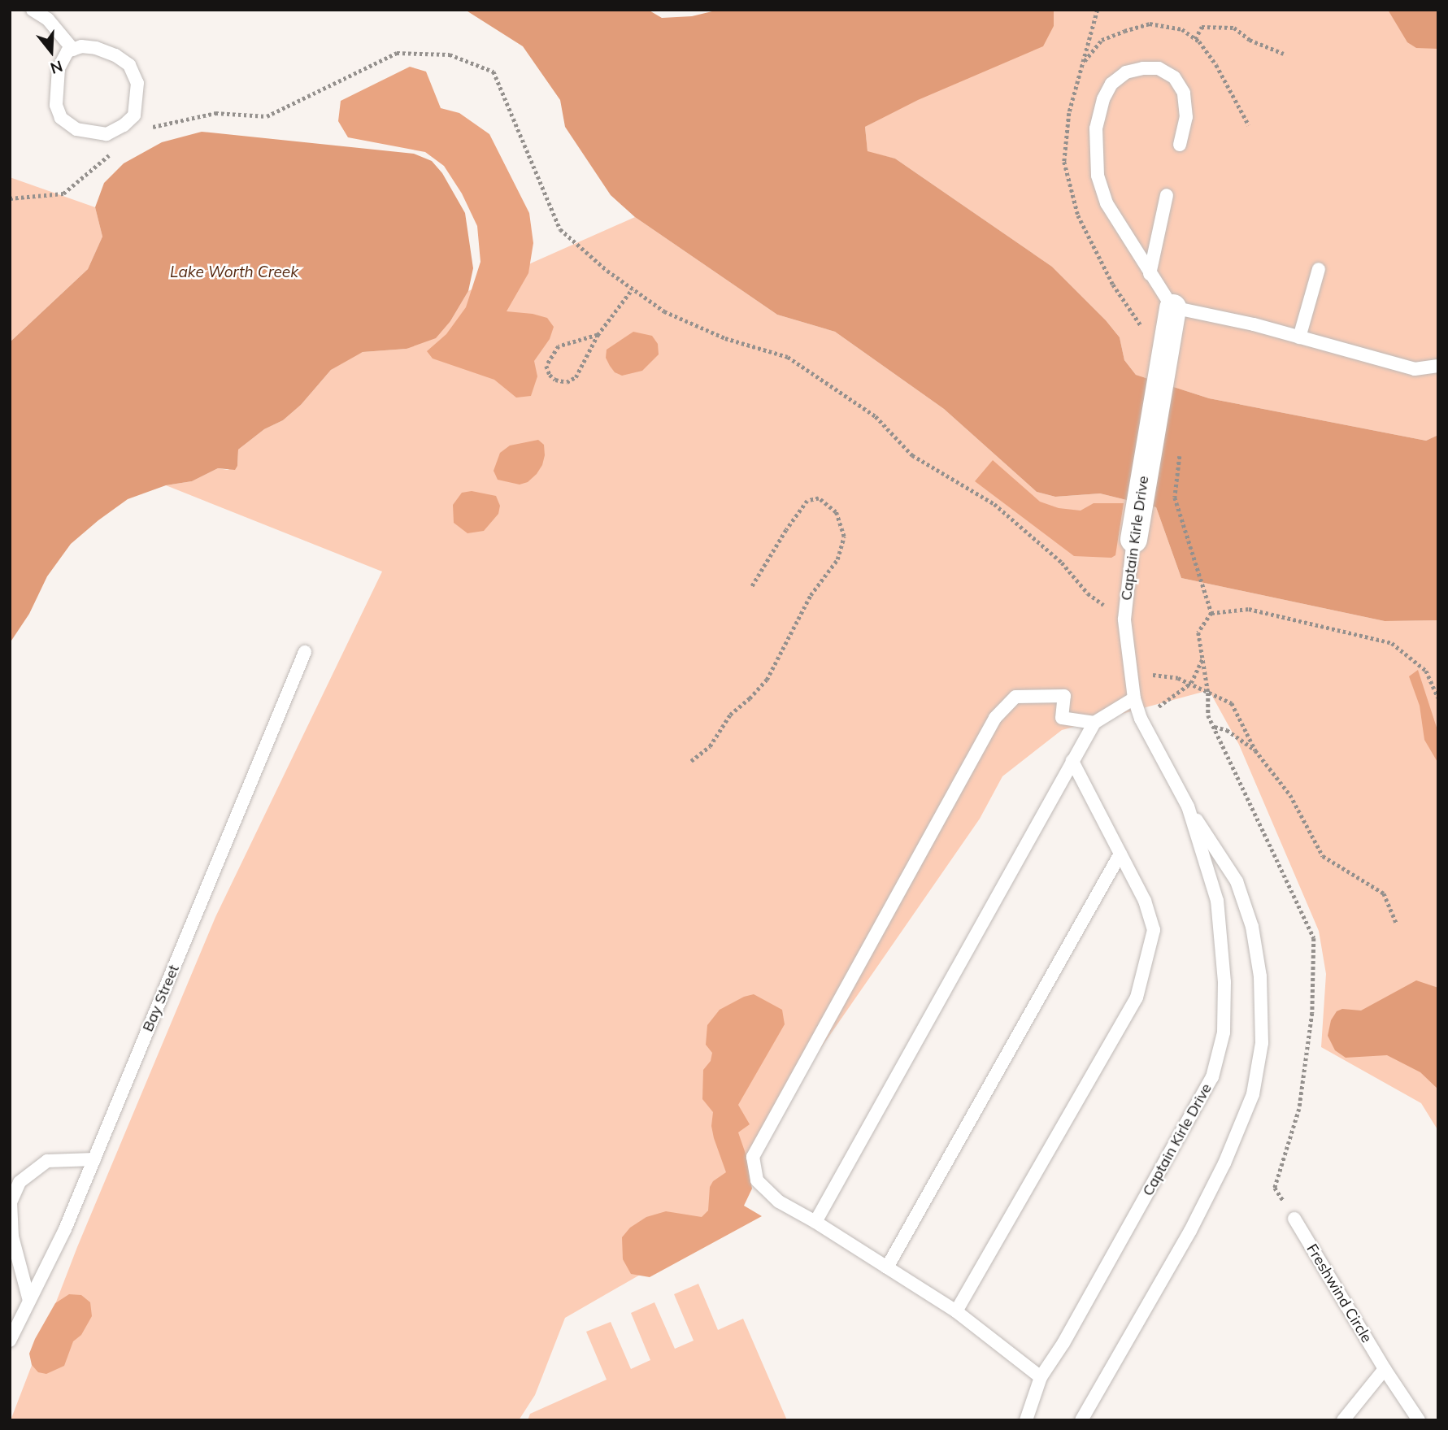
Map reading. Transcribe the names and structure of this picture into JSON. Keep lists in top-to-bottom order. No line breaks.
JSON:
{"streets":{"street":["Captain Kirle Drive"],"lane":["Bay Street","Freshwind Circle"]},"water":["Lake Worth Creek"],"north":"bottom"}
